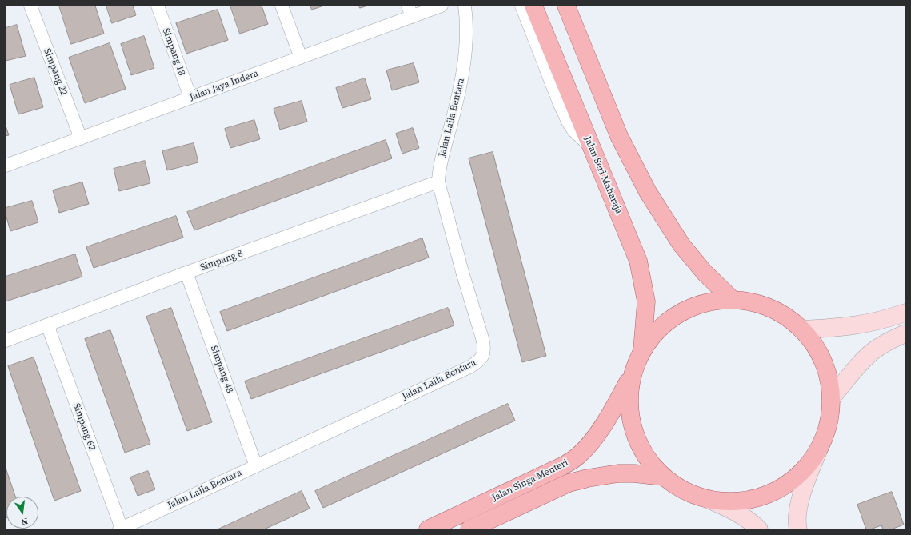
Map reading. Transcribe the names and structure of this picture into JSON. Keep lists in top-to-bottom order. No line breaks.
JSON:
{"streets":{"main road":["Jalan Seri Maharaja","Jalan Singa Menteri"],"street":["Simpang 18","Simpang 22","Jalan Jaya Indera","Jalan Laila Bentara","Simpang 8","Simpang 48","Simpang 62"]},"crossings":[["Simpang 18","Jalan Jaya Indera"],["Simpang 22","Jalan Jaya Indera"],["Jalan Laila Bentara","Simpang 8"],["Jalan Laila Bentara","Simpang 48"],["Jalan Laila Bentara","Simpang 62"],["Simpang 8","Simpang 48"],["Simpang 8","Simpang 62"]],"north":"bottom"}
